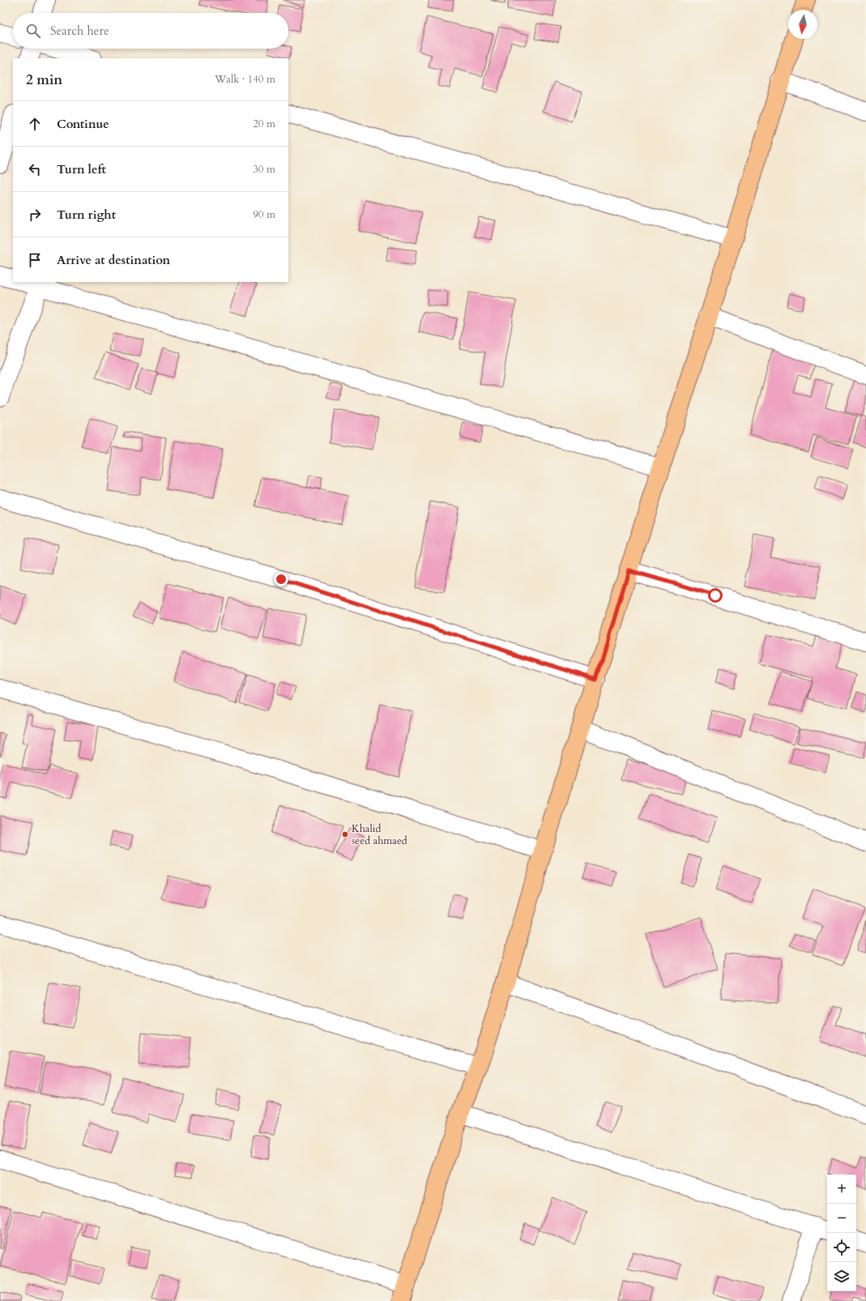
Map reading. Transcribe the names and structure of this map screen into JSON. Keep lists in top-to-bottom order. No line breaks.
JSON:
{"places":["Khalid seed ahmaed"],"north":"bottom","page":{"search":"Search here","heading":["2 min","Walk · 140 m"],"list":[["Continue","20 m"],["Turn left","30 m"],["Turn right","90 m"],"Arrive at destination"],"map_buttons":["+","−"]}}
